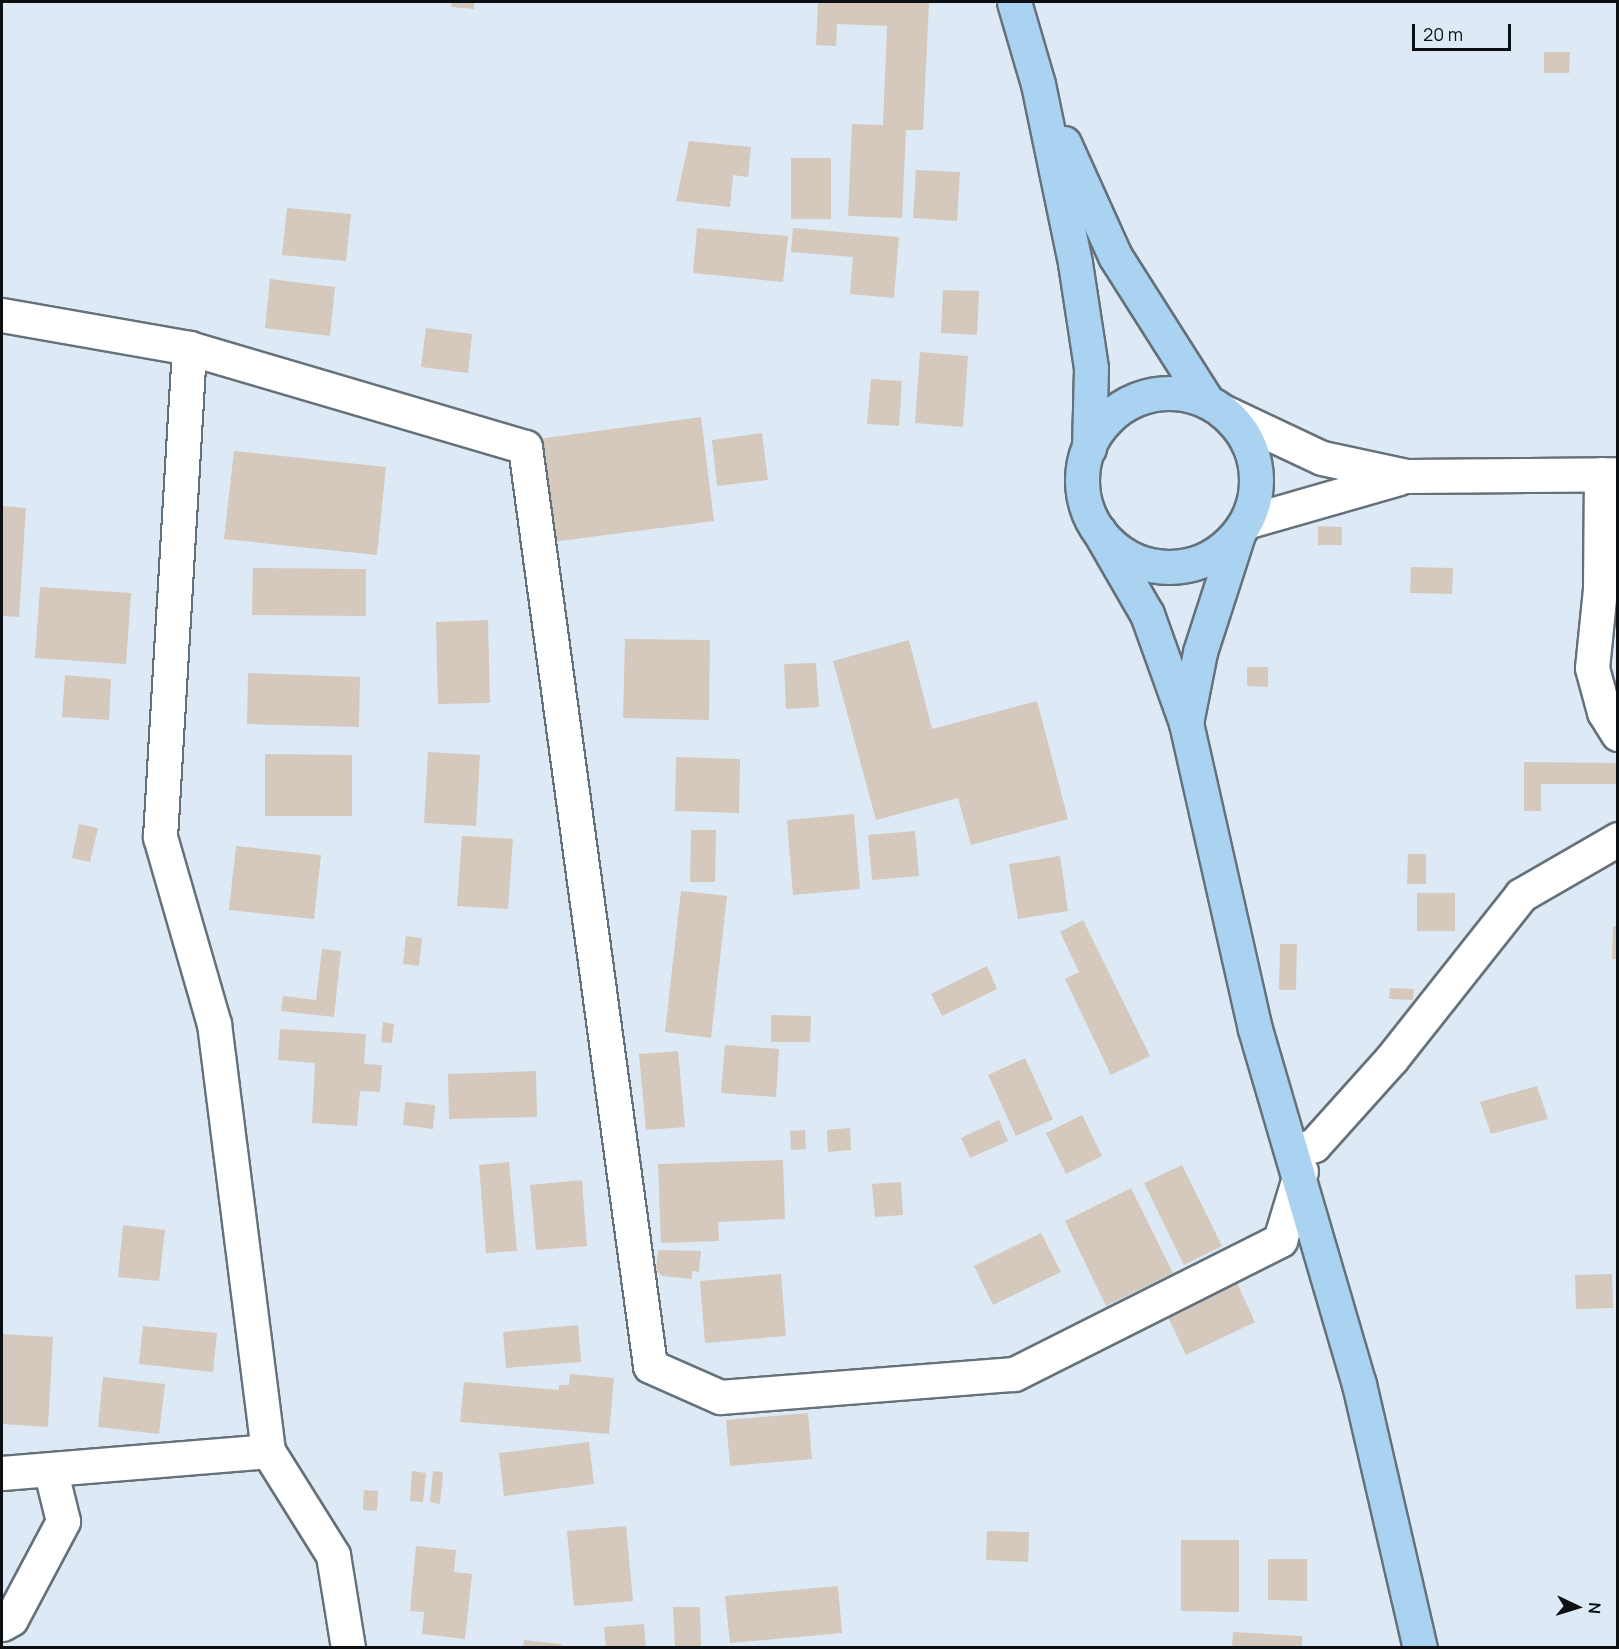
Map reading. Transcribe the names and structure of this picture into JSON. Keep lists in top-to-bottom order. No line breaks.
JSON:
{"scale_bar":"20 m","north":"right"}
